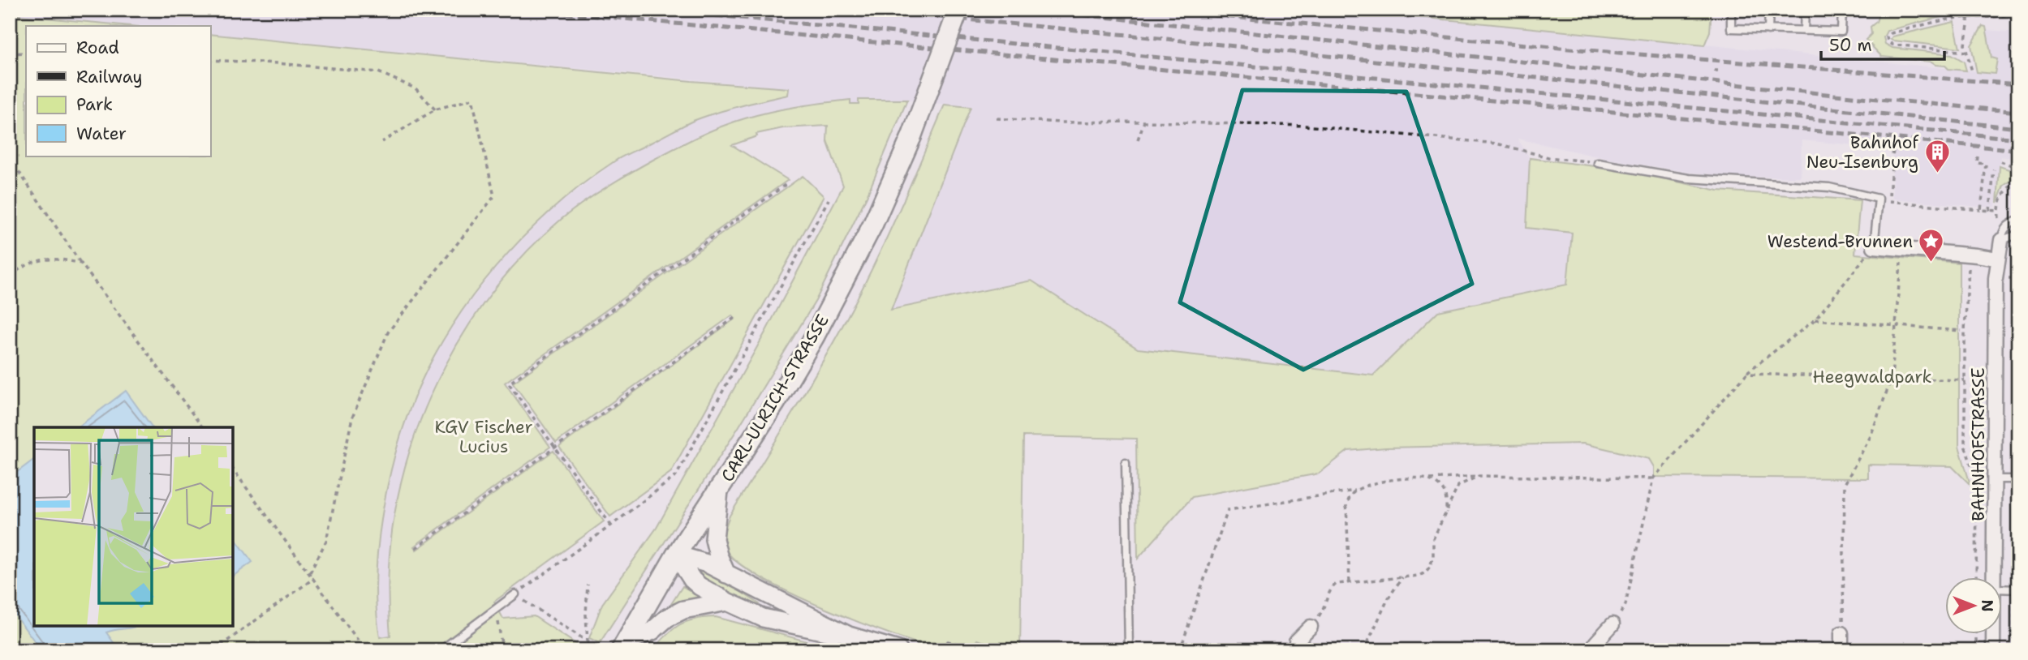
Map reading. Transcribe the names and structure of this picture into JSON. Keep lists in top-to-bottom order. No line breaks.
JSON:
{"streets":{"main road":["CARL-ULRICH-STRASSE"],"street":["BAHNHOFSTRASSE"]},"parks":["Heegwaldpark","KGV Fischer Lucius"],"places":{"building":["Bahnhof Neu-Isenburg"],"place":["Westend-Brunnen"]},"legend":["Road","Railway","Park","Water"],"scale_bar":"50 m","north":"right"}
